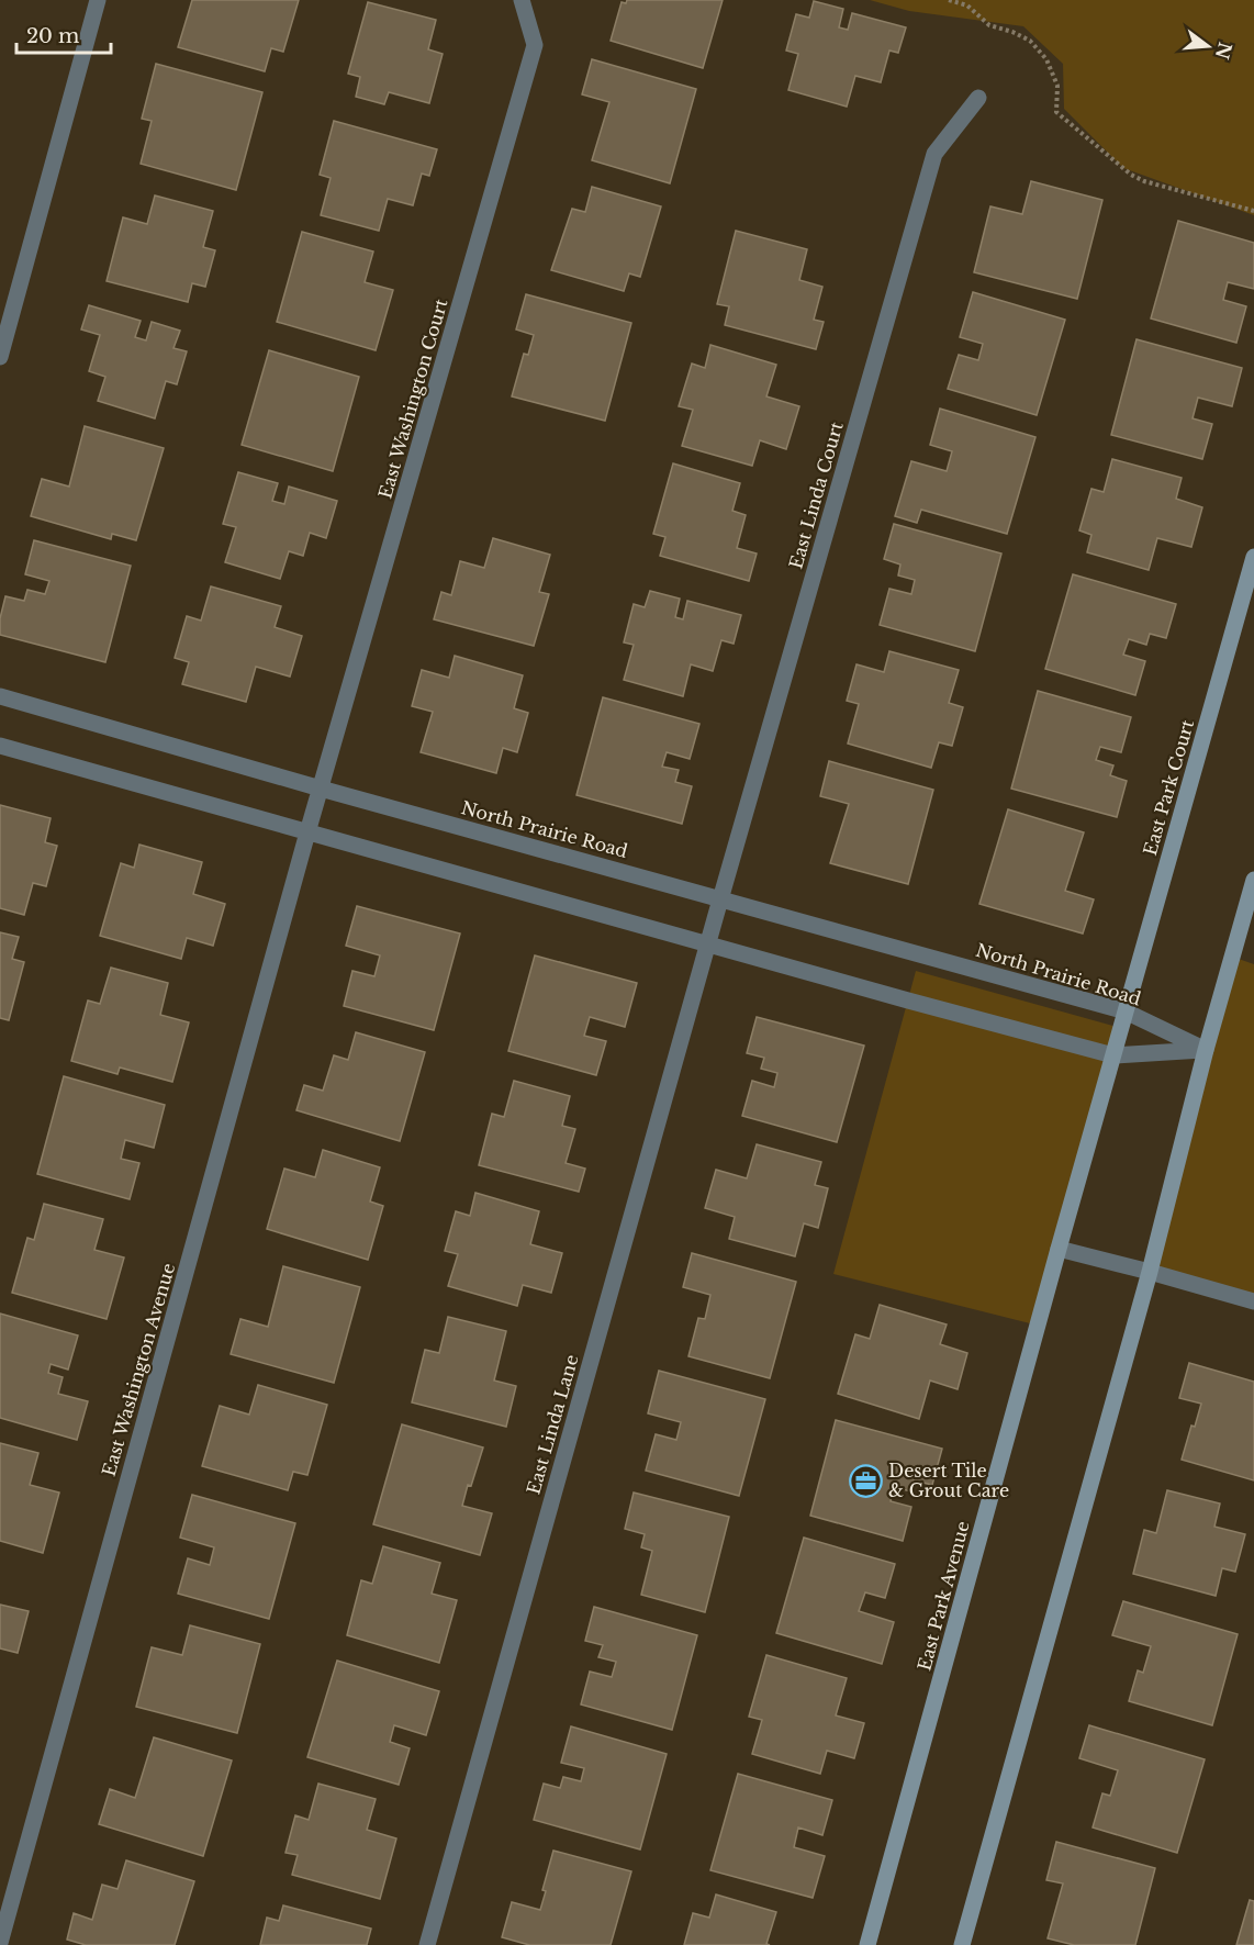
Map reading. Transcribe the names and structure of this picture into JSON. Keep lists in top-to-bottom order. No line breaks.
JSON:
{"streets":{"street":["East Washington Court","East Linda Court","East Park Court","North Prairie Road","East Washington Avenue","East Linda Lane","East Park Avenue"]},"crossings":[["East Washington Court","North Prairie Road"],["East Washington Court","East Washington Avenue"],["East Linda Court","North Prairie Road"],["East Linda Court","East Linda Lane"],["East Park Court","North Prairie Road"],["East Park Court","East Park Avenue"],["North Prairie Road","East Park Avenue"]],"places":{"office":["Desert Tile & Grout Care"]},"scale_bar":"20 m","north":"right"}
